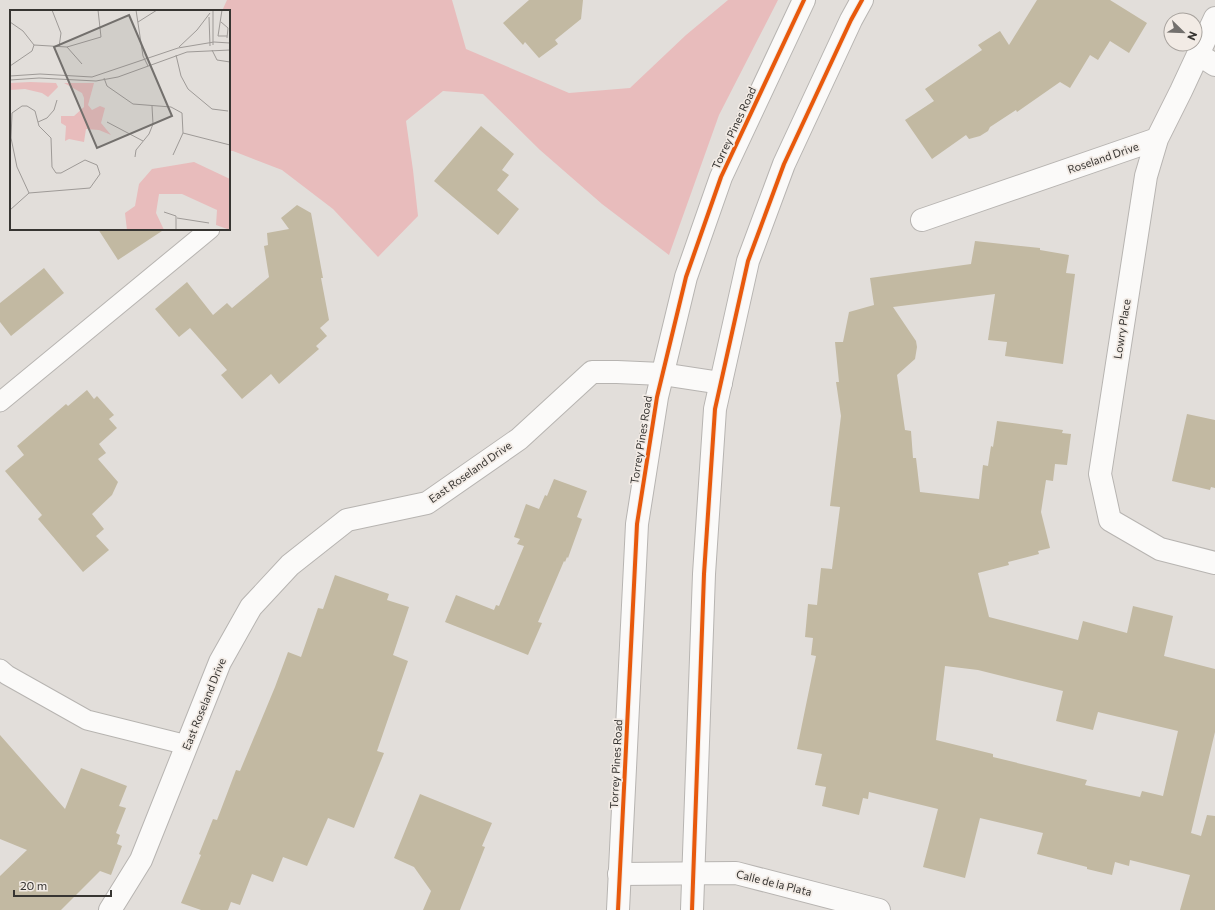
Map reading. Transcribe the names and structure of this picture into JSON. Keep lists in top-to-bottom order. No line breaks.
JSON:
{"streets":{"street":["Torrey Pines Road","Roseland Drive","Lowry Place","East Roseland Drive","Calle de la Plata"]},"crossings":[["Torrey Pines Road","East Roseland Drive"],["Torrey Pines Road","Calle de la Plata"],["Roseland Drive","Lowry Place"]],"scale_bar":"20 m","north":"bottom right"}
